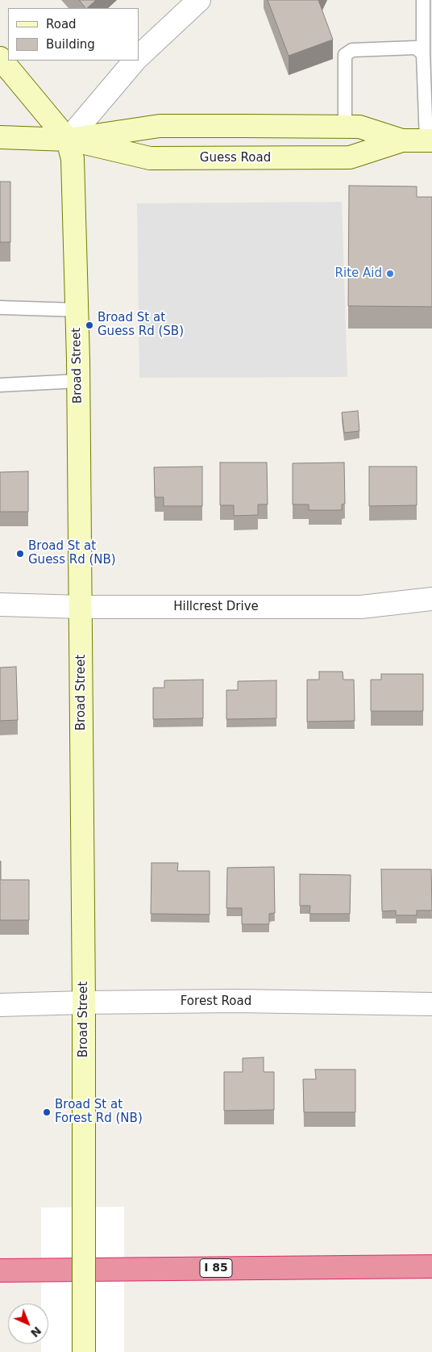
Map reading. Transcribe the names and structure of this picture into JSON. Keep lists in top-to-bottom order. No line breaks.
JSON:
{"streets":{"highway":["I 85"],"main road":["Guess Road","Broad Street"],"street":["Hillcrest Drive","Forest Road"]},"crossings":[["Guess Road","Broad Street"],["Broad Street","Hillcrest Drive"],["Broad Street","Forest Road"]],"places":["Rite Aid","Broad St at Guess Rd (SB)","Broad St at Guess Rd (NB)","Broad St at Forest Rd (NB)"],"legend":["Road","Building"],"north":"bottom right"}
